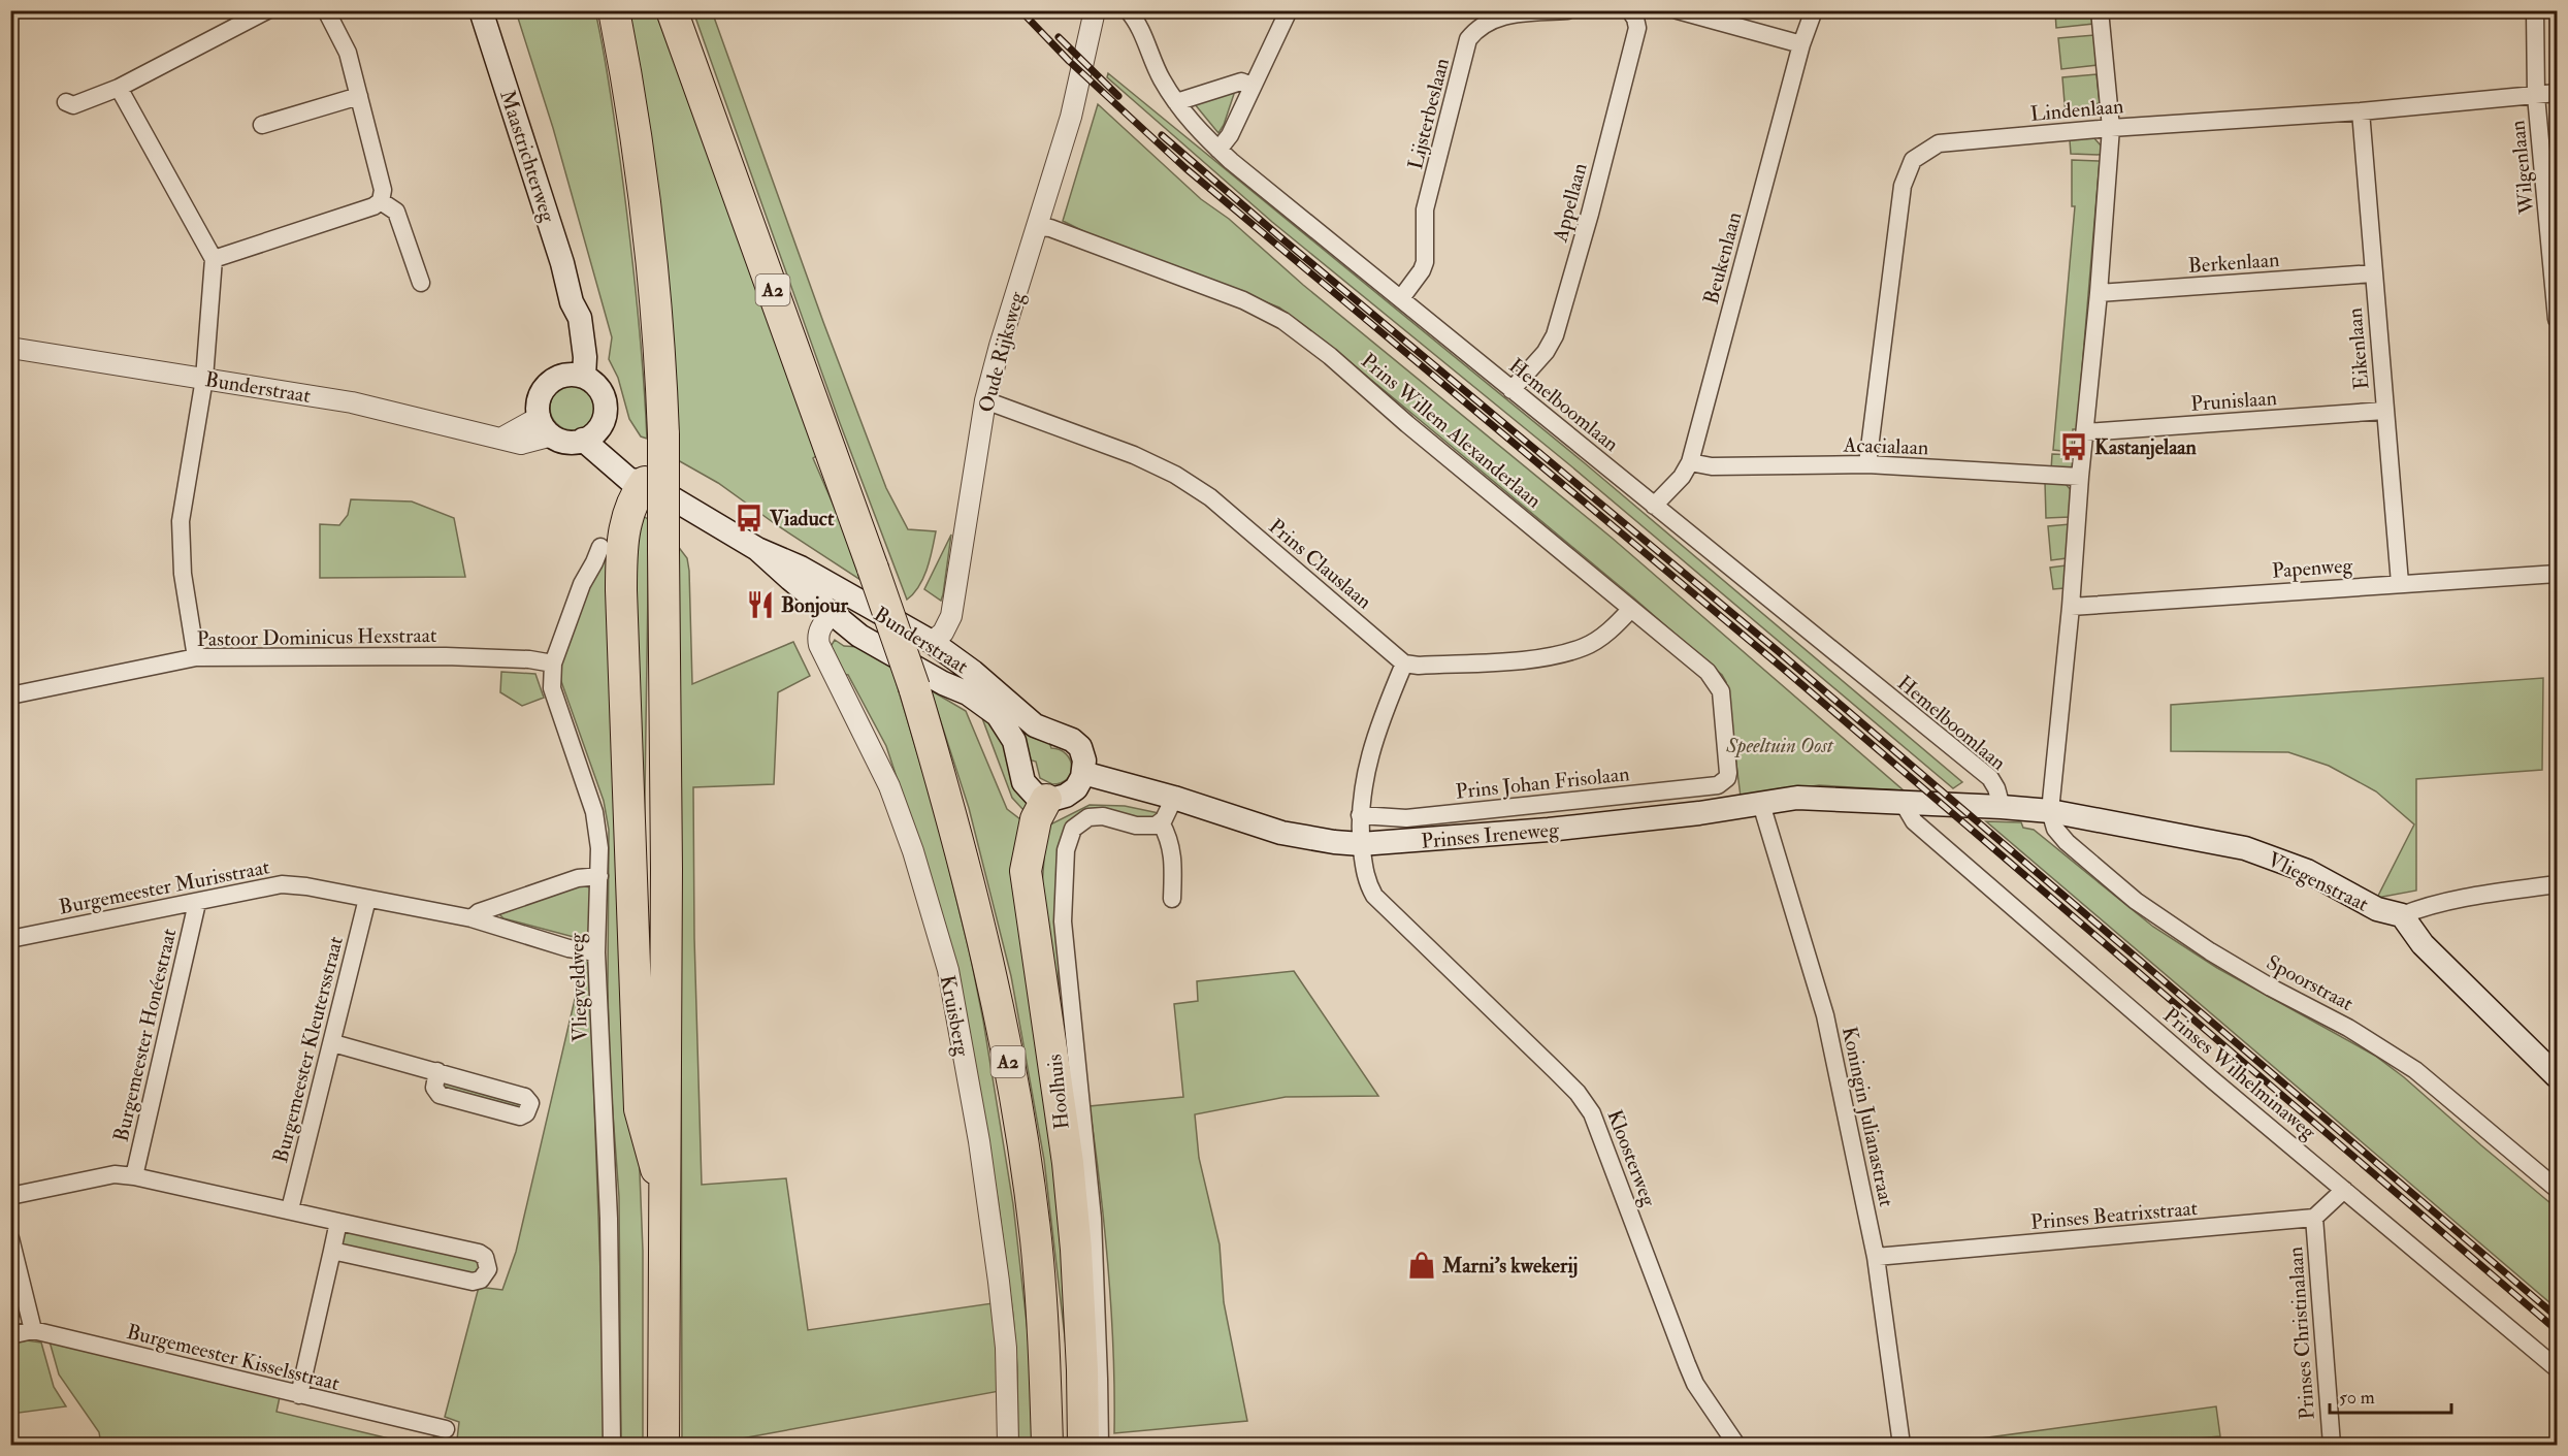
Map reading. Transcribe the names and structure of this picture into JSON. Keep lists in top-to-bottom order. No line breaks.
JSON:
{"streets":{"highway":["A2"],"main road":["Maastrichterweg","Bunderstraat","Prinses Ireneweg","Vliegenstraat"],"street":["Lindenlaan","Lijsterbeslaan","Wilgenlaan","Appellaan","Beukenlaan","Berkenlaan","Eikenlaan","Oude Rijksweg","Prunislaan","Hemelboomlaan","Prins Willem Alexanderlaan","Acacialaan","Prins Clauslaan","Papenweg","Pastoor Dominicus Hexstraat","Prins Johan Frisolaan","Burgemeester Murisstraat","Spoorstraat","Vliegveldweg","Kruisberg","Burgemeester Honéestraat","Burgemeester Kleutersstraat","Prinses Wilhelminaweg","Hoolhuis","Koningin Julianastraat","Kloosterweg","Prinses Beatrixstraat","Prinses Christinalaan","Burgemeester Kisselsstraat"]},"crossings":[["Lindenlaan","Wilgenlaan"],["Lindenlaan","Eikenlaan"],["Lindenlaan","Acacialaan"],["Lijsterbeslaan","Hemelboomlaan"],["Maastrichterweg","Bunderstraat"],["Appellaan","Hemelboomlaan"],["Beukenlaan","Hemelboomlaan"],["Beukenlaan","Acacialaan"],["Berkenlaan","Eikenlaan"],["A2","Bunderstraat"],["Eikenlaan","Prunislaan"],["Eikenlaan","Papenweg"],["Oude Rijksweg","Bunderstraat"],["Oude Rijksweg","Prins Willem Alexanderlaan"],["Oude Rijksweg","Prins Clauslaan"],["Bunderstraat","Prinses Ireneweg"],["Bunderstraat","Kruisberg"],["Hemelboomlaan","Vliegenstraat"],["Prins Willem Alexanderlaan","Prins Johan Frisolaan"],["Prins Clauslaan","Kloosterweg"],["Pastoor Dominicus Hexstraat","Vliegveldweg"],["Prins Johan Frisolaan","Kloosterweg"],["Prinses Ireneweg","Vliegenstraat"],["Prinses Ireneweg","Prinses Wilhelminaweg"],["Prinses Ireneweg","Koningin Julianastraat"],["Prinses Ireneweg","Kloosterweg"],["Vliegenstraat","Spoorstraat"],["Vliegenstraat","Prinses Wilhelminaweg"],["Burgemeester Murisstraat","Vliegveldweg"],["Burgemeester Murisstraat","Burgemeester Honéestraat"],["Burgemeester Murisstraat","Burgemeester Kleutersstraat"],["Koningin Julianastraat","Prinses Beatrixstraat"],["Prinses Beatrixstraat","Prinses Christinalaan"]],"parks":["Speeltuin Oost"],"places":{"bus stop":["Kastanjelaan","Viaduct"],"restaurant":["Bonjour"],"shop":["Marni's kwekerij"]},"scale_bar":"50 m"}
